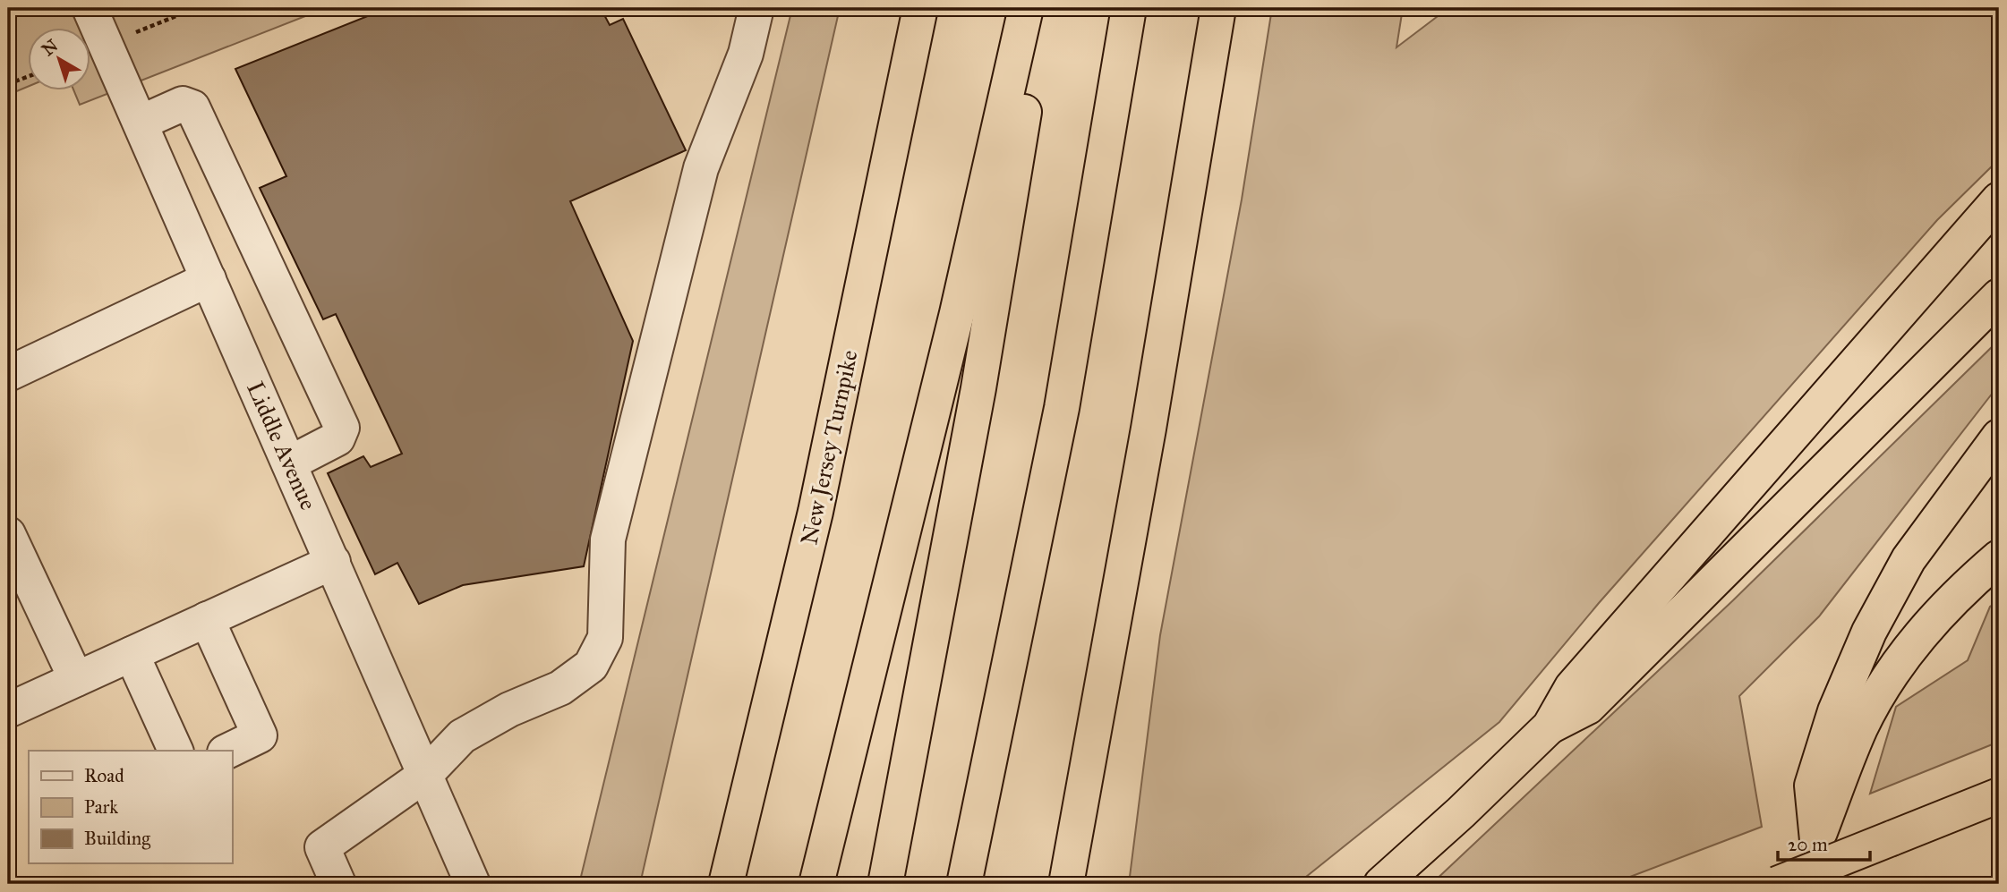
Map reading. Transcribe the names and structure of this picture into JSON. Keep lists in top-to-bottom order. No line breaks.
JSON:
{"streets":{"highway":["New Jersey Turnpike"],"street":["Liddle Avenue"]},"legend":["Road","Park","Building"],"scale_bar":"20 m","north":"top left"}
